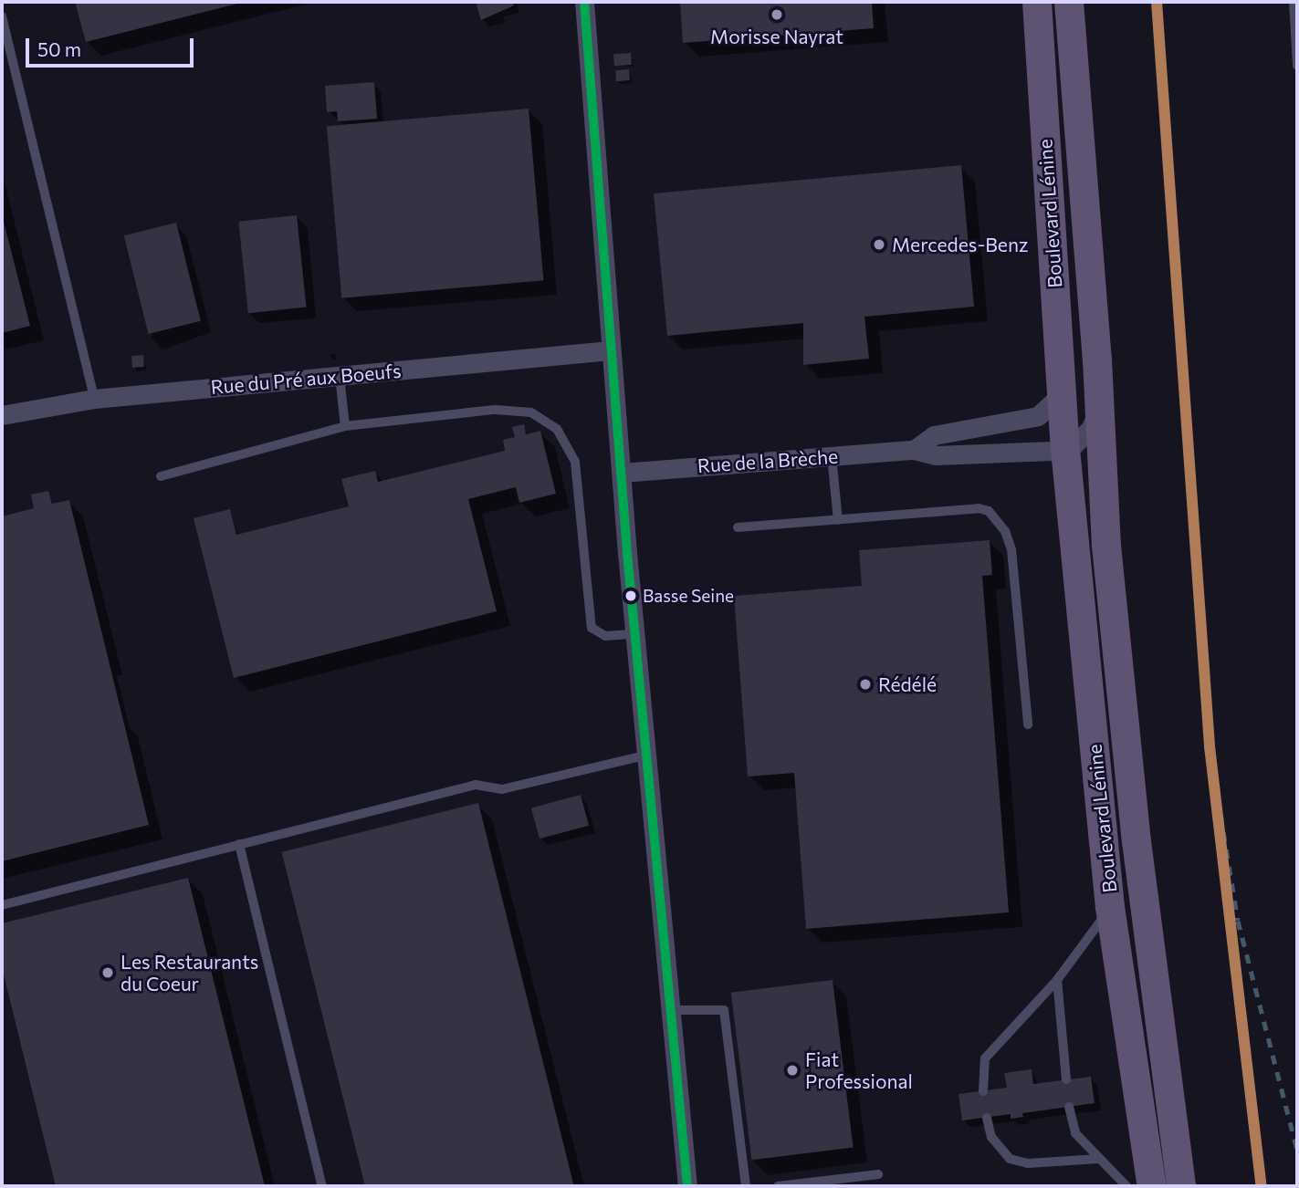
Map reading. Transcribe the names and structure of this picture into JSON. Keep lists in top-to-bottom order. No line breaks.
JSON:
{"streets":{"main road":["Boulevard Lénine"],"street":["Rue du Pré aux Boeufs","Rue de la Brèche"]},"crossings":[["Boulevard Lénine","Rue de la Brèche"]],"places":["Morisse Nayrat","Mercedes-Benz","Basse Seine","Rédélé","Les Restaurants du Coeur","Fiat Professional"],"scale_bar":"50 m"}
